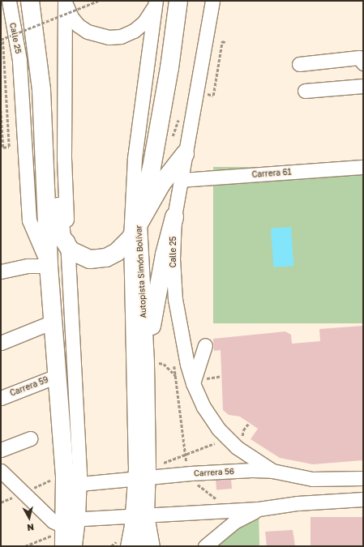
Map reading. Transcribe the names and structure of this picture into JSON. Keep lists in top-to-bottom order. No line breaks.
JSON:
{"streets":{"highway":["Autopista Simón Bolívar"],"street":["Calle 25","Carrera 61","Carrera 59","Carrera 56"]},"crossings":[["Calle 25","Carrera 61"],["Calle 25","Carrera 56"],["Autopista Simón Bolívar","Carrera 56"]],"north":"bottom"}
